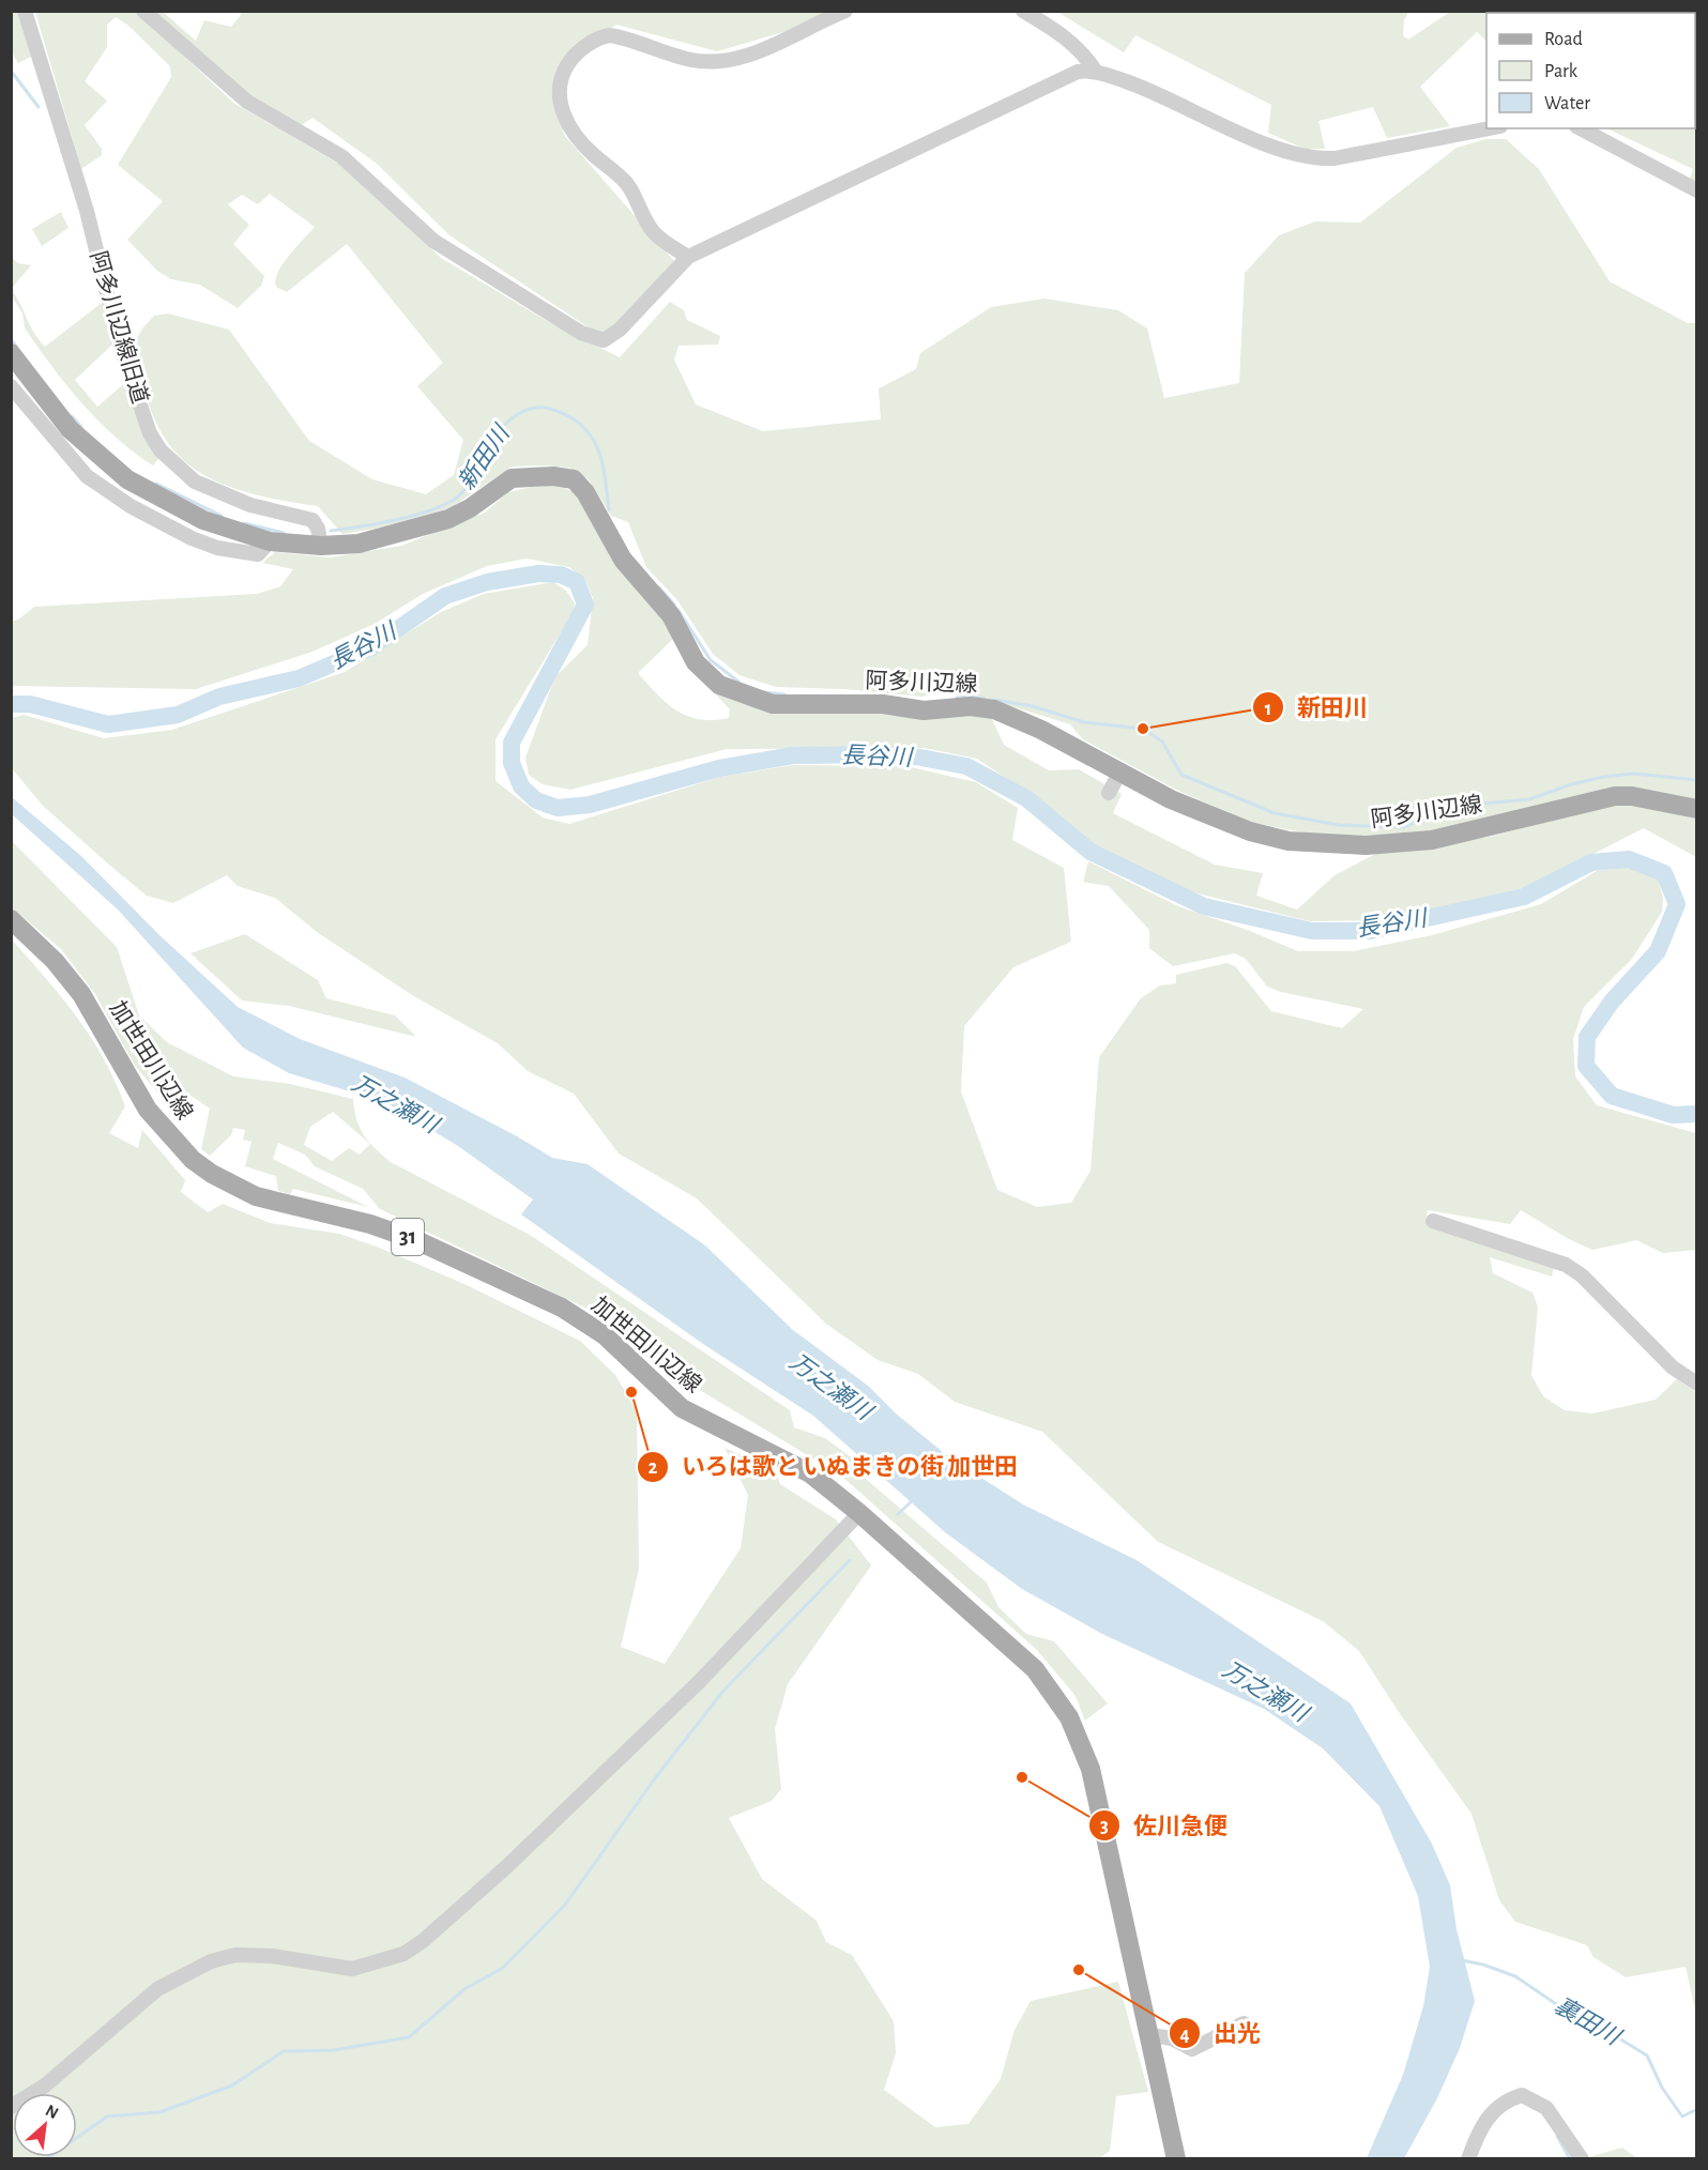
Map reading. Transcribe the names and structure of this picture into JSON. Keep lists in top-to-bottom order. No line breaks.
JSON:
{"streets":{"main road":["阿多川辺線","加世田川辺線","31"],"street":["阿多川辺線旧道"]},"crossings":[["阿多川辺線旧道","阿多川辺線"]],"water":["新田川","長谷川","万之瀬川","裏田川"],"places":["新田川","いろは歌と いぬまきの街 加世田","佐川急便","出光"],"legend":["Road","Park","Water"],"north":"top right"}
